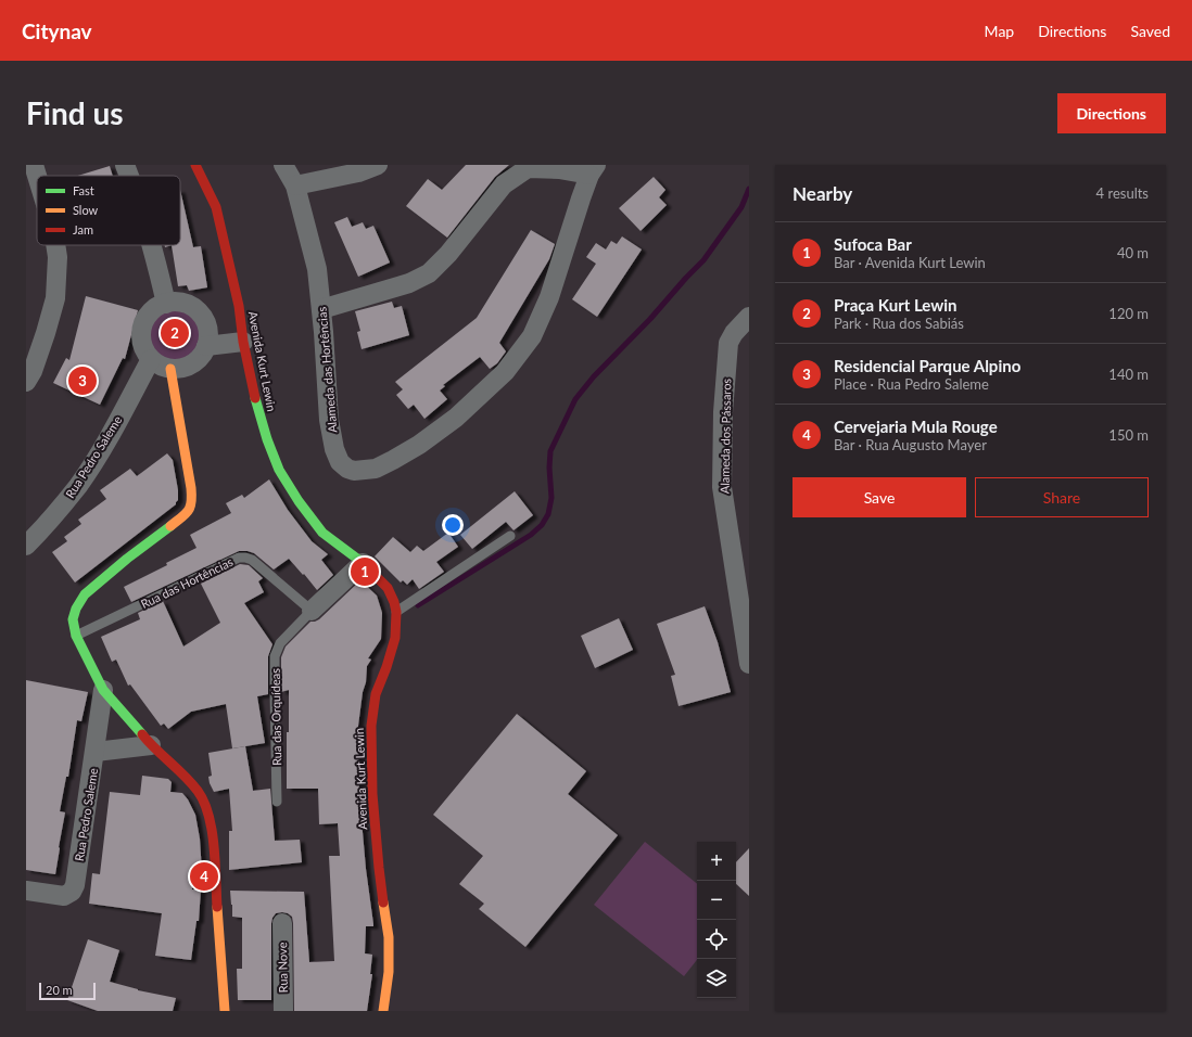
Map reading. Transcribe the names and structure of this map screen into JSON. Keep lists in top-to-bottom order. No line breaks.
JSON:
{"streets":{"main road":["Avenida Kurt Lewin"],"street":["Alameda das Hortências","Alameda dos Pássaros","Rua Pedro Saleme","Rua das Orquídeas","Rua Nove"],"lane":["Rua das Hortências"]},"crossings":[["Avenida Kurt Lewin","Rua das Orquídeas"],["Rua das Hortências","Rua das Orquídeas"]],"legend":["Fast","Slow","Jam"],"scale_bar":"20 m","page":{"header":"Citynav","nav":["Map","Directions","Saved"],"buttons":["Directions",["Save","Share"]],"title":"Find us","heading":["Nearby","4 results"],"list":[{"mark":"1","name":"Sufoca Bar","note":"Bar · Avenida Kurt Lewin","value":"40 m"},{"mark":"2","name":"Praça Kurt Lewin","note":"Park · Rua dos Sabiás","value":"120 m"},{"mark":"3","name":"Residencial Parque Alpino","note":"Place · Rua Pedro Saleme","value":"140 m"},{"mark":"4","name":"Cervejaria Mula Rouge","note":"Bar · Rua Augusto Mayer","value":"150 m"}],"pins":["2","3","1","4"],"map_buttons":["+","−"],"scale":"20 m"}}
